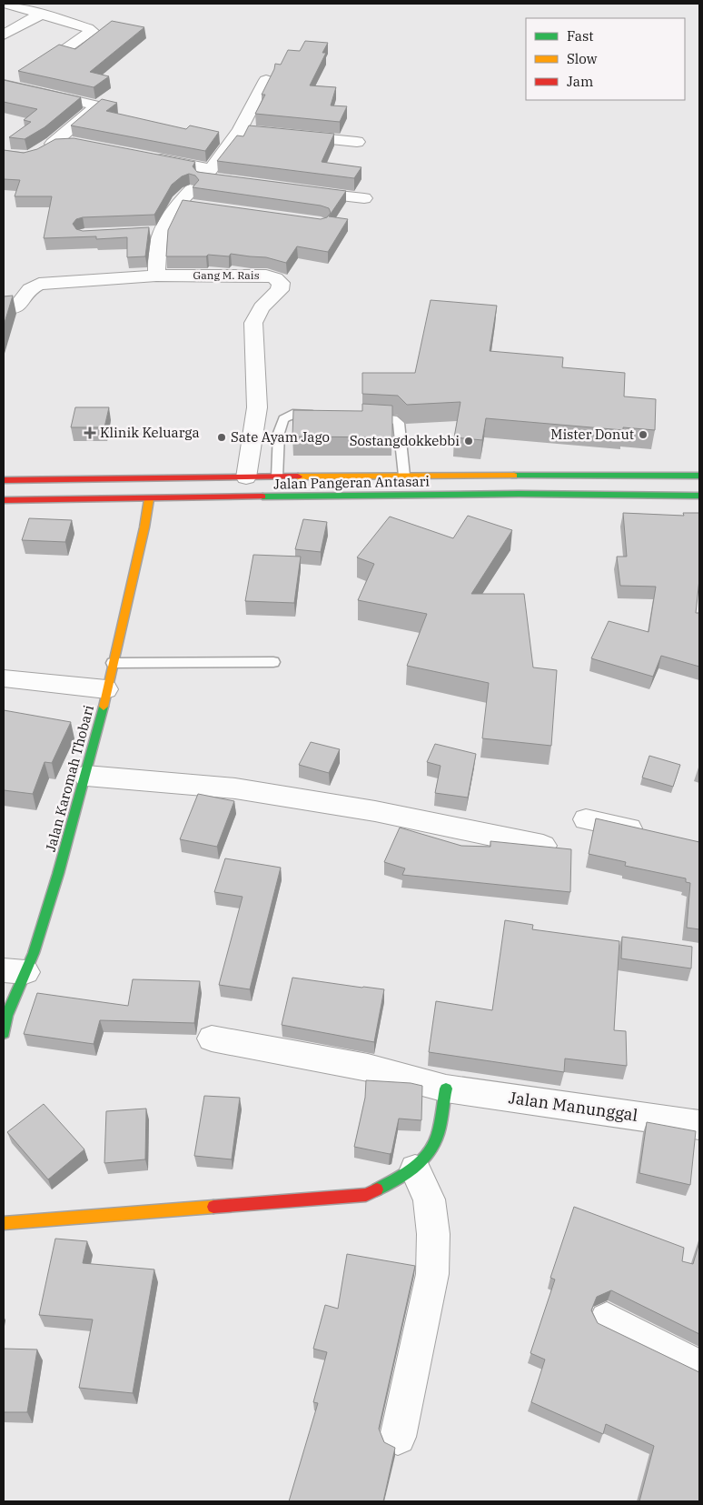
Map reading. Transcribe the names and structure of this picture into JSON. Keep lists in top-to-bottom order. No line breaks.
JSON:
{"streets":{"main road":["Jalan Pangeran Antasari","Jalan Karomah Thobari"],"street":["Gang M. Rais","Jalan Manunggal"]},"crossings":[["Gang M. Rais","Jalan Pangeran Antasari"],["Jalan Pangeran Antasari","Jalan Karomah Thobari"]],"places":{"health":["Klinik Keluarga"],"other":["Mister Donut","Sate Ayam Jago","Sostangdokkebbi"]},"legend":["Fast","Slow","Jam"]}
